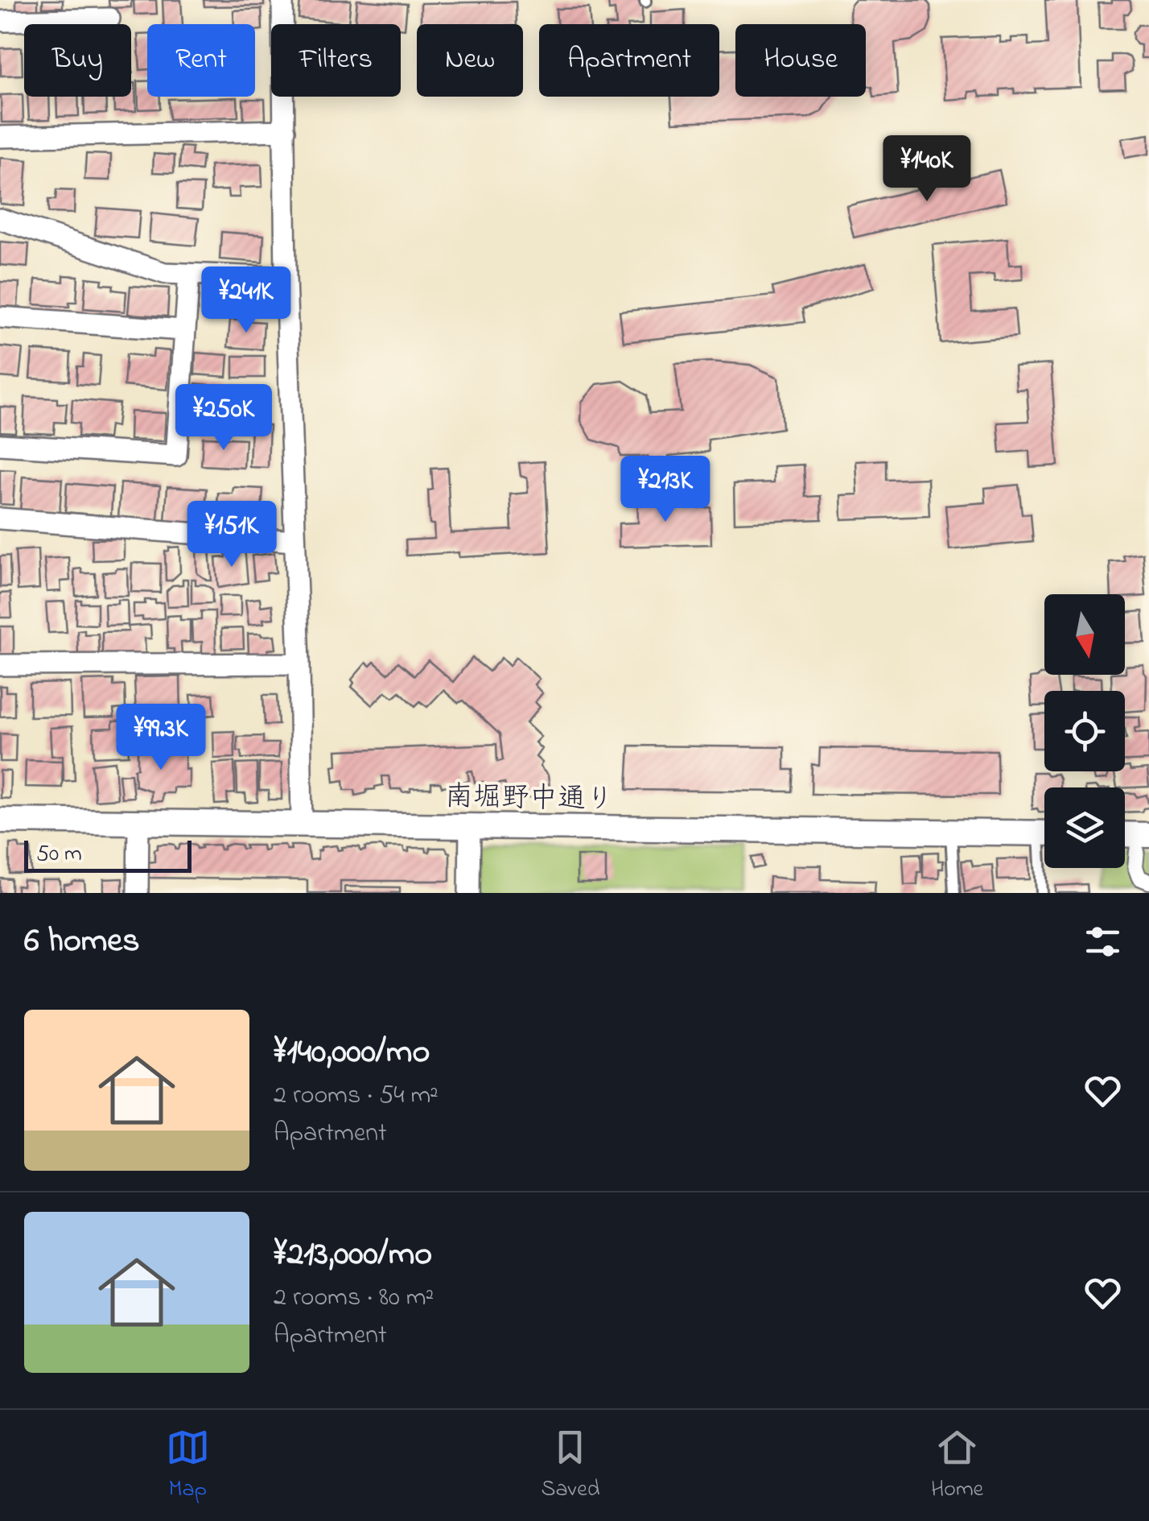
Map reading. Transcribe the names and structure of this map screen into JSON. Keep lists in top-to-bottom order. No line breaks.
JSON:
{"streets":{"street":["南堀野中通り"]},"scale_bar":"50 m","north":"bottom","page":{"chip":["Buy","Rent","Filters","New","Apartment","House"],"price":["¥140K","¥241K","¥250K","¥213K","¥151K","¥99.3K"],"scale":"50 m","heading":"6 homes","list":[{"name":"¥140,000/mo","note":"2 rooms · 54 m² · Apartment"},{"name":"¥213,000/mo","note":"2 rooms · 80 m² · Apartment"}],"tabs":["Map","Saved","Home"]}}
